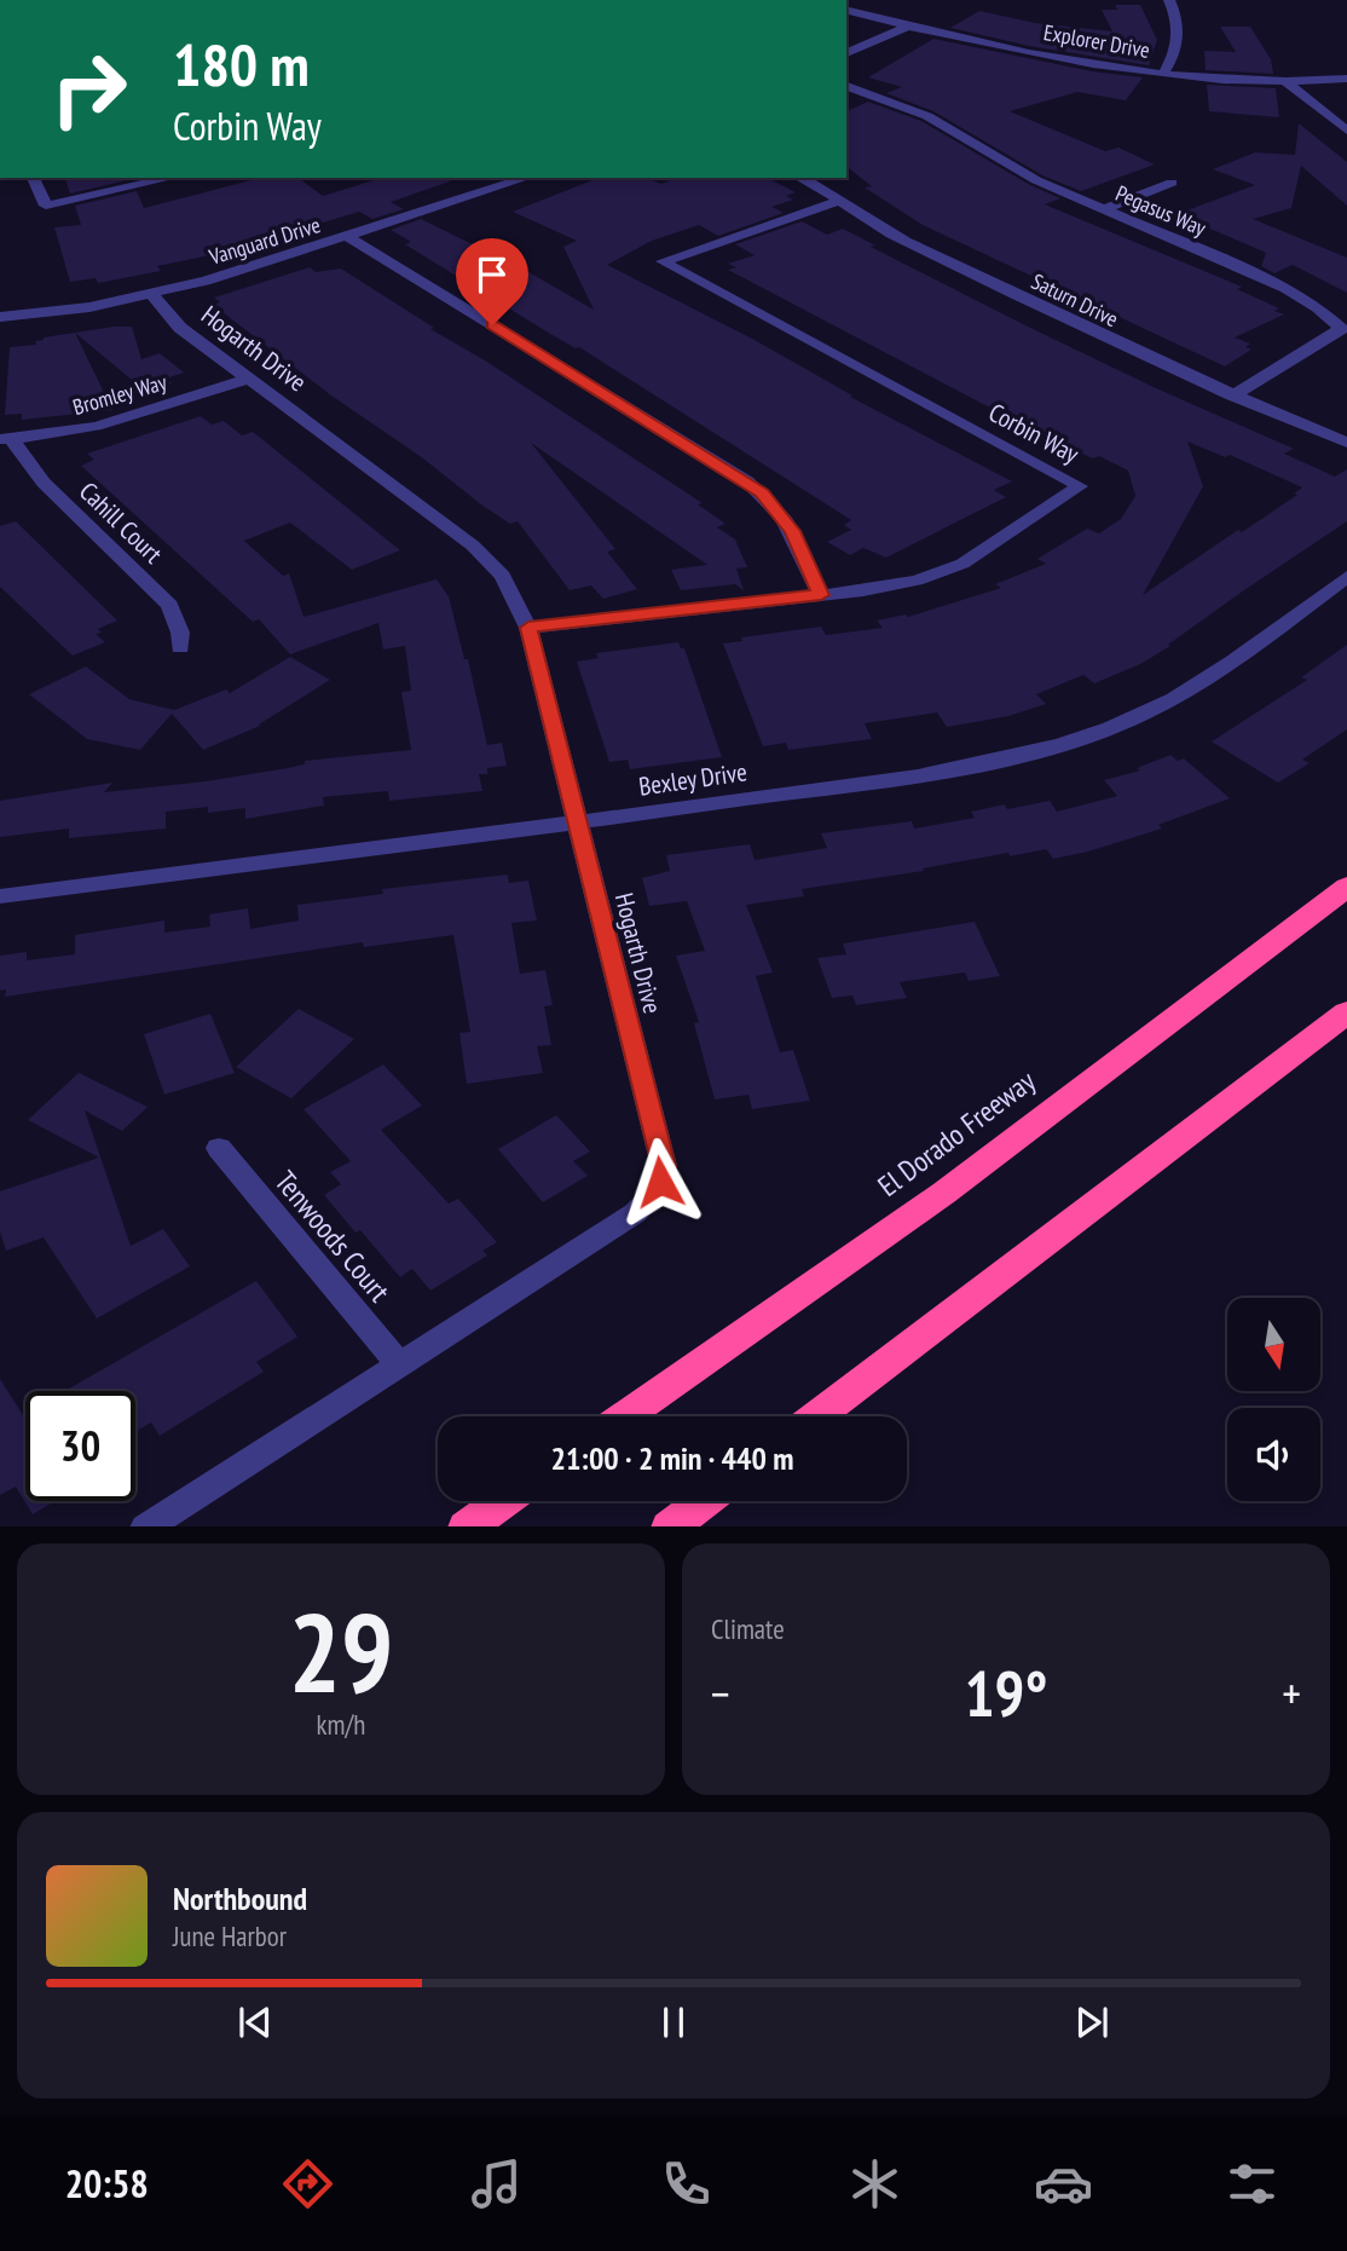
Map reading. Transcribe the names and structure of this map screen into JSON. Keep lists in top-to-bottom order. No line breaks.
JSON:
{"streets":{"highway":["El Dorado Freeway"],"street":["Explorer Drive","Pegasus Way","Vanguard Drive","Saturn Drive","Hogarth Drive","Bromley Way","Corbin Way","Cahill Court","Bexley Drive","Tenwoods Court"]},"crossings":[["Pegasus Way","Saturn Drive"],["Vanguard Drive","Hogarth Drive"],["Saturn Drive","Corbin Way"],["Hogarth Drive","Bromley Way"],["Hogarth Drive","Corbin Way"],["Hogarth Drive","Bexley Drive"],["Hogarth Drive","Tenwoods Court"],["Bromley Way","Cahill Court"]],"north":"bottom","page":{"turn":["180 m","Corbin Way"],"limit":"30","trip":"21:00 · 2 min · 440 m","tile":[["29","km/h"],"Climate"],"heat":["−","19°","+"],"song":["Northbound","June Harbor"],"tabs":"20:58"}}
